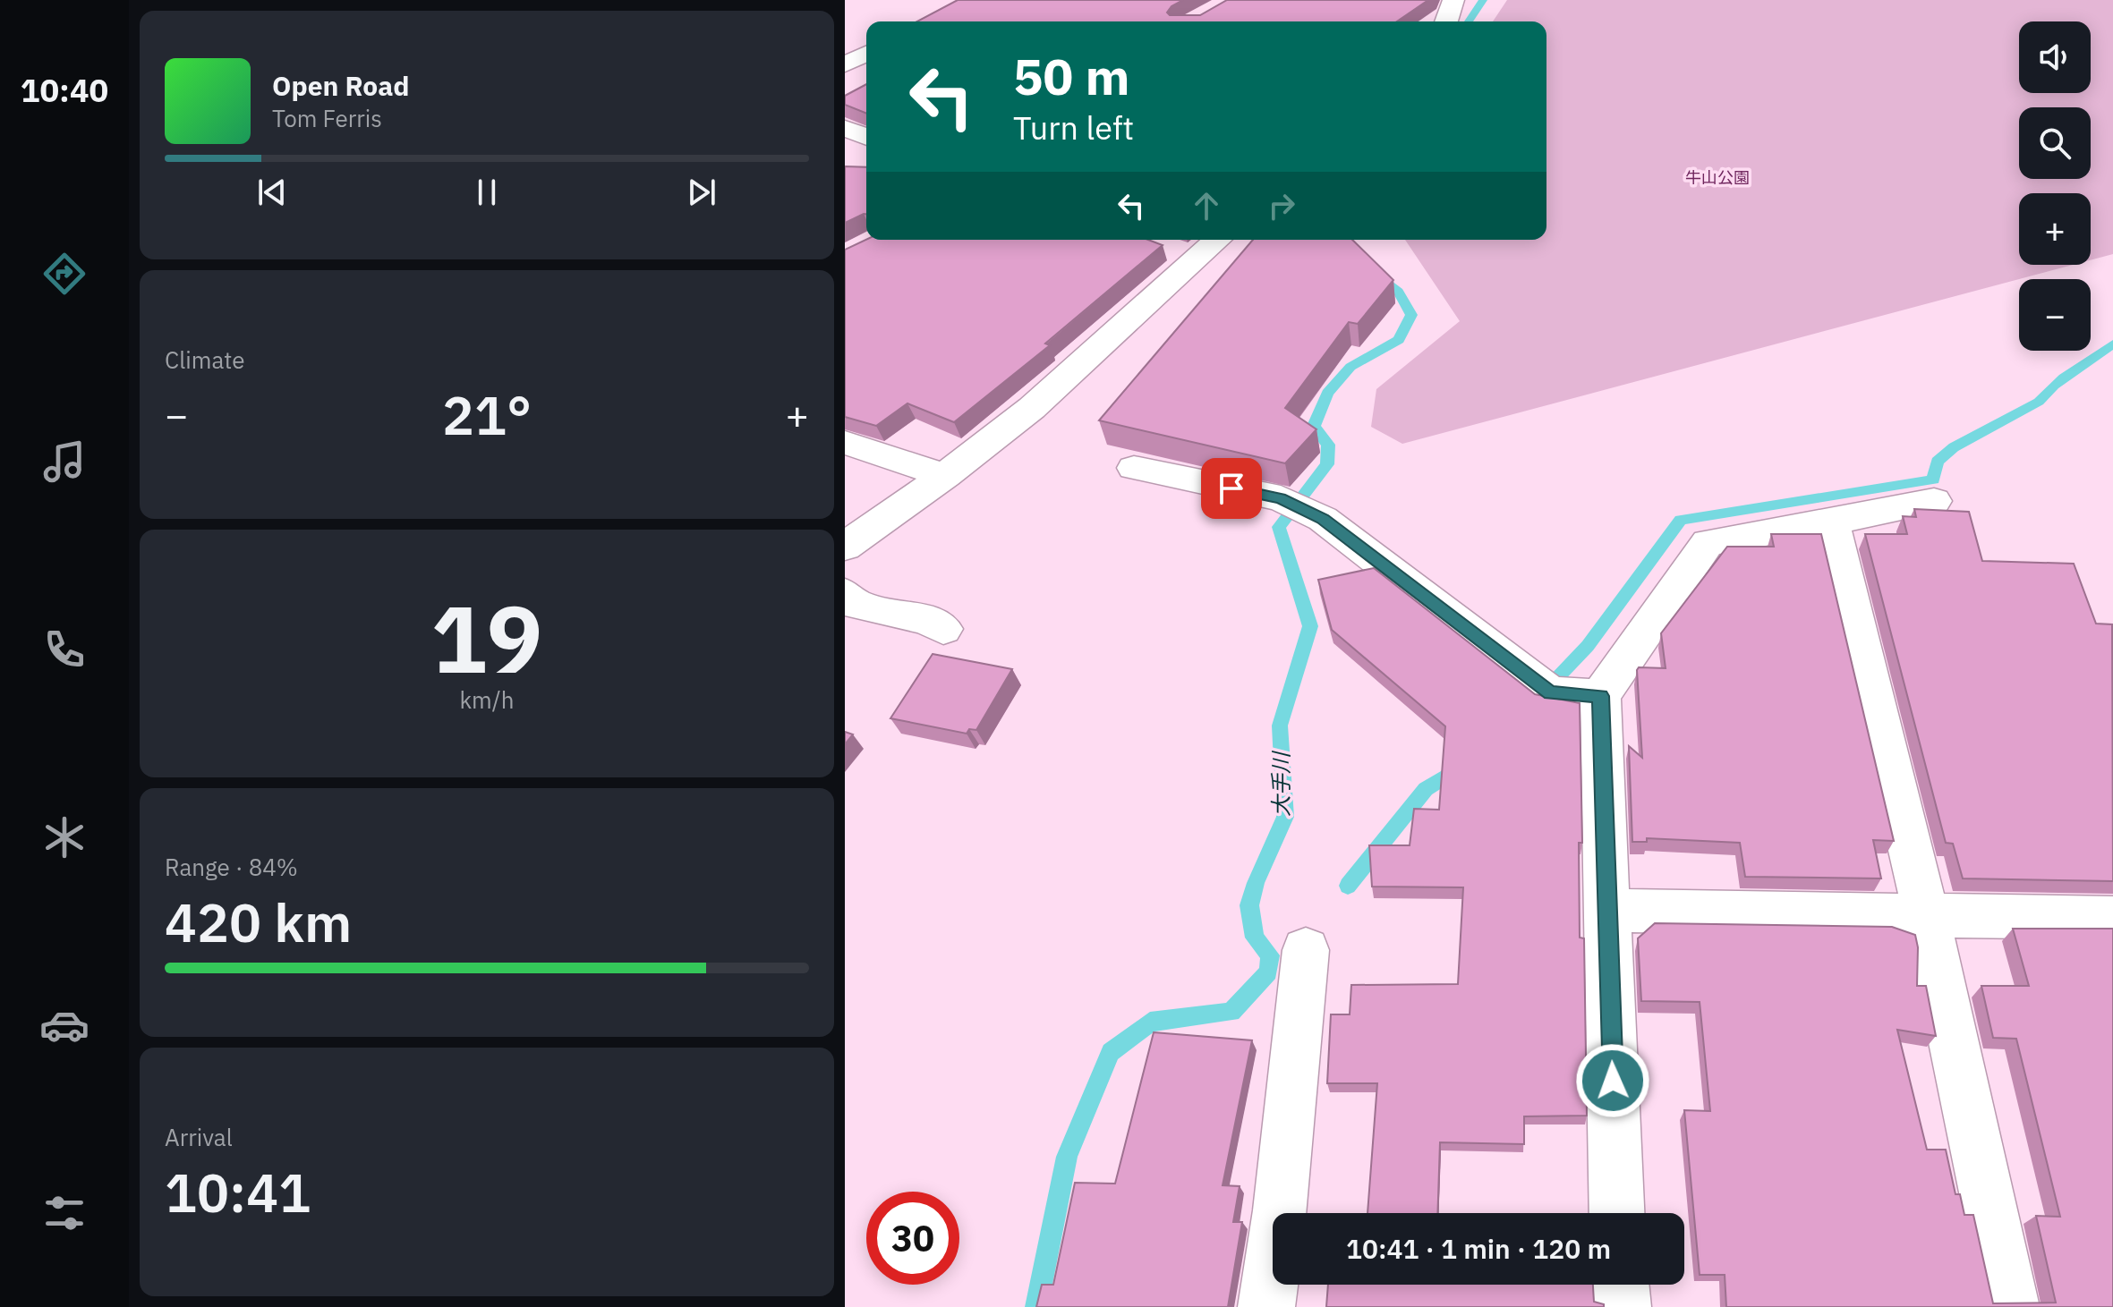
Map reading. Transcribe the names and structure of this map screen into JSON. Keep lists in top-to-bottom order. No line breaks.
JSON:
{"water":["大手川"],"parks":["牛山公園"],"page":{"tabs":"10:40","map_buttons":["+","−"],"turn":["50 m","Turn left"],"song":["Open Road","Tom Ferris"],"tile":["Climate",["19","km/h"],["Range · 84%","420 km"],["Arrival","10:41"]],"heat":["−","21°","+"],"limit":"30","trip":"10:41 · 1 min · 120 m"}}
